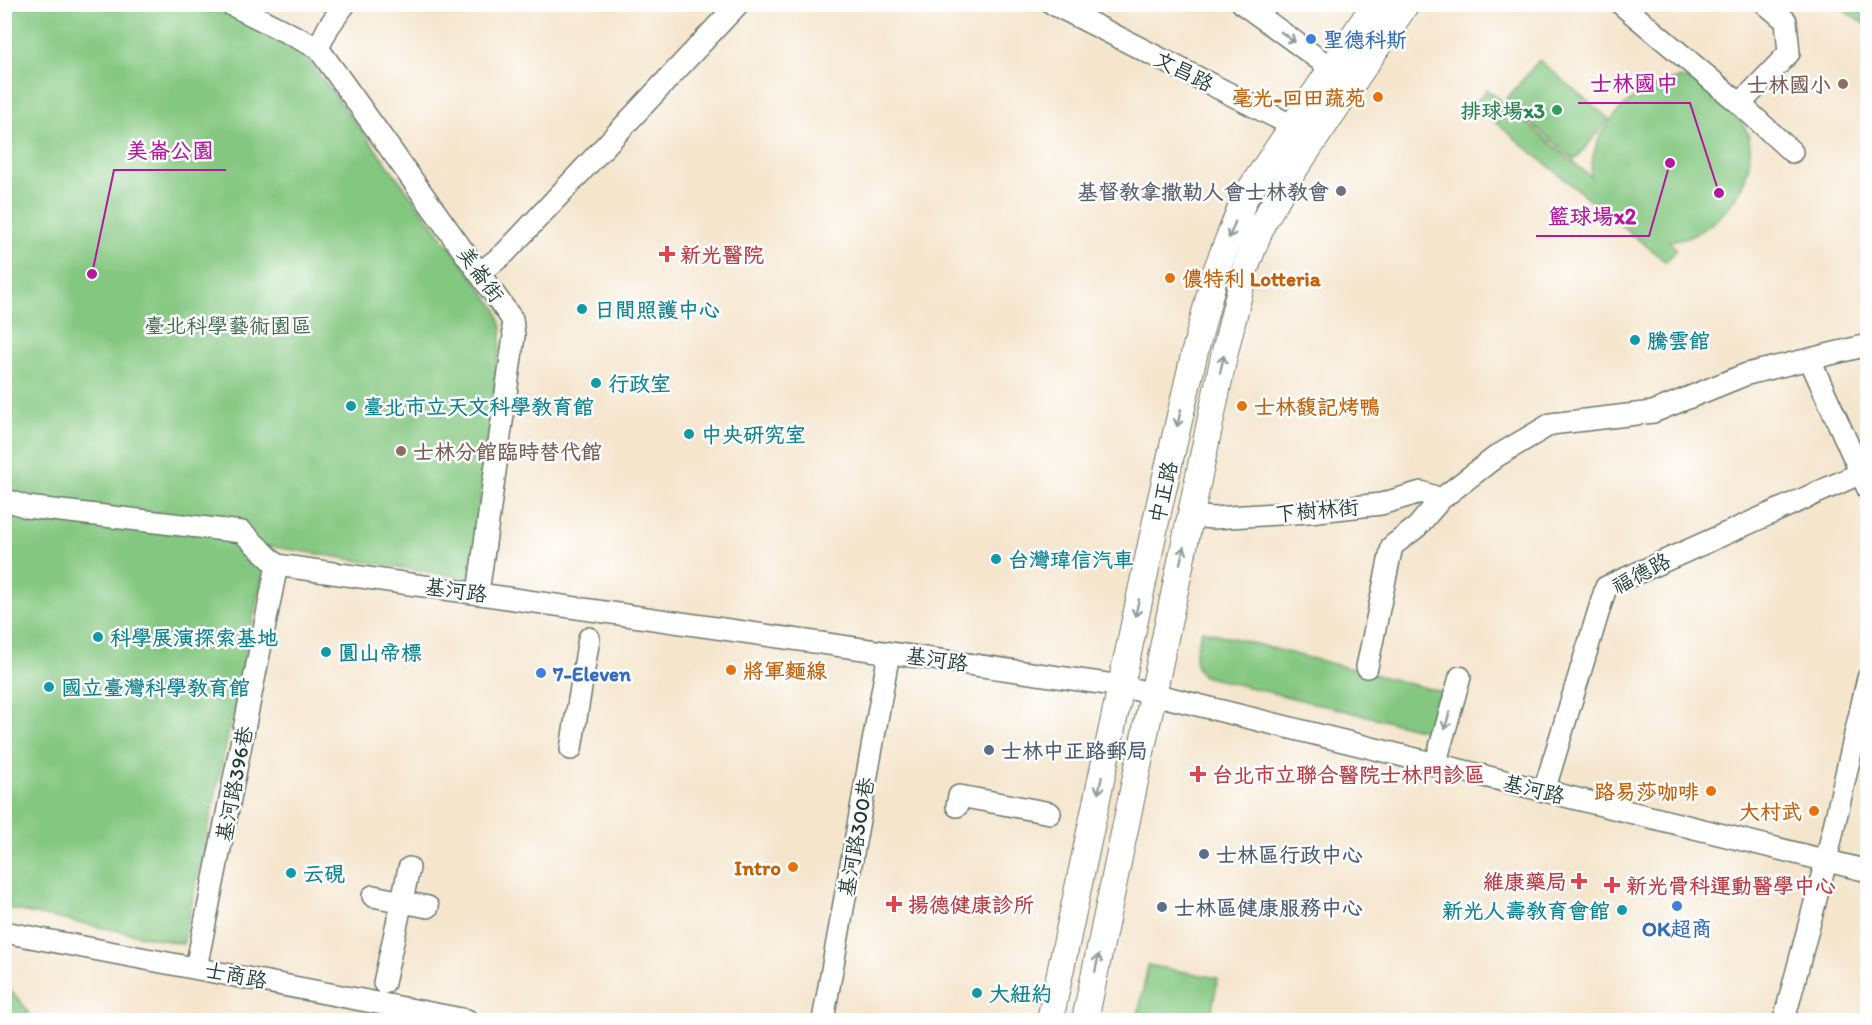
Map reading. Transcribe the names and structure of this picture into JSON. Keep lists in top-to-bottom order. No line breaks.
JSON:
{"streets":{"main road":["中正路"],"street":["文昌路","美崙街","下樹林街","福德路","基河路","基河路396巷","基河路300巷","士商路"]},"crossings":[["文昌路","中正路"],["美崙街","基河路"],["中正路","下樹林街"],["中正路","基河路"],["福德路","基河路"],["基河路","基河路396巷"],["基河路","基河路300巷"],["基河路396巷","士商路"]],"parks":["臺北科學藝術園區"],"places":{"other":["聖德科斯","士林國小","毫光-回田蔬苑","排球場x3","籃球場x2","基督教拿撒勒人會士林教會","士林國中","美崙公園","儂特利 Lotteria","日間照護中心","騰雲館","行政室","臺北市立天文科學教育館","士林馥記烤鴨","中央研究室","士林分館臨時替代館","台灣瑋信汽車","科學展演探索基地","圓山帝標","將軍麵線","7-Eleven","國立臺灣科學教育館","士林中正路郵局","路易莎咖啡","大村武","士林區行政中心","Intro","云硯","OK超商","士林區健康服務中心","新光人壽教育會館","大紐約"],"health":["新光醫院","台北市立聯合醫院士林門診區","維康藥局","新光骨科運動醫學中心","揚德健康診所"]}}
